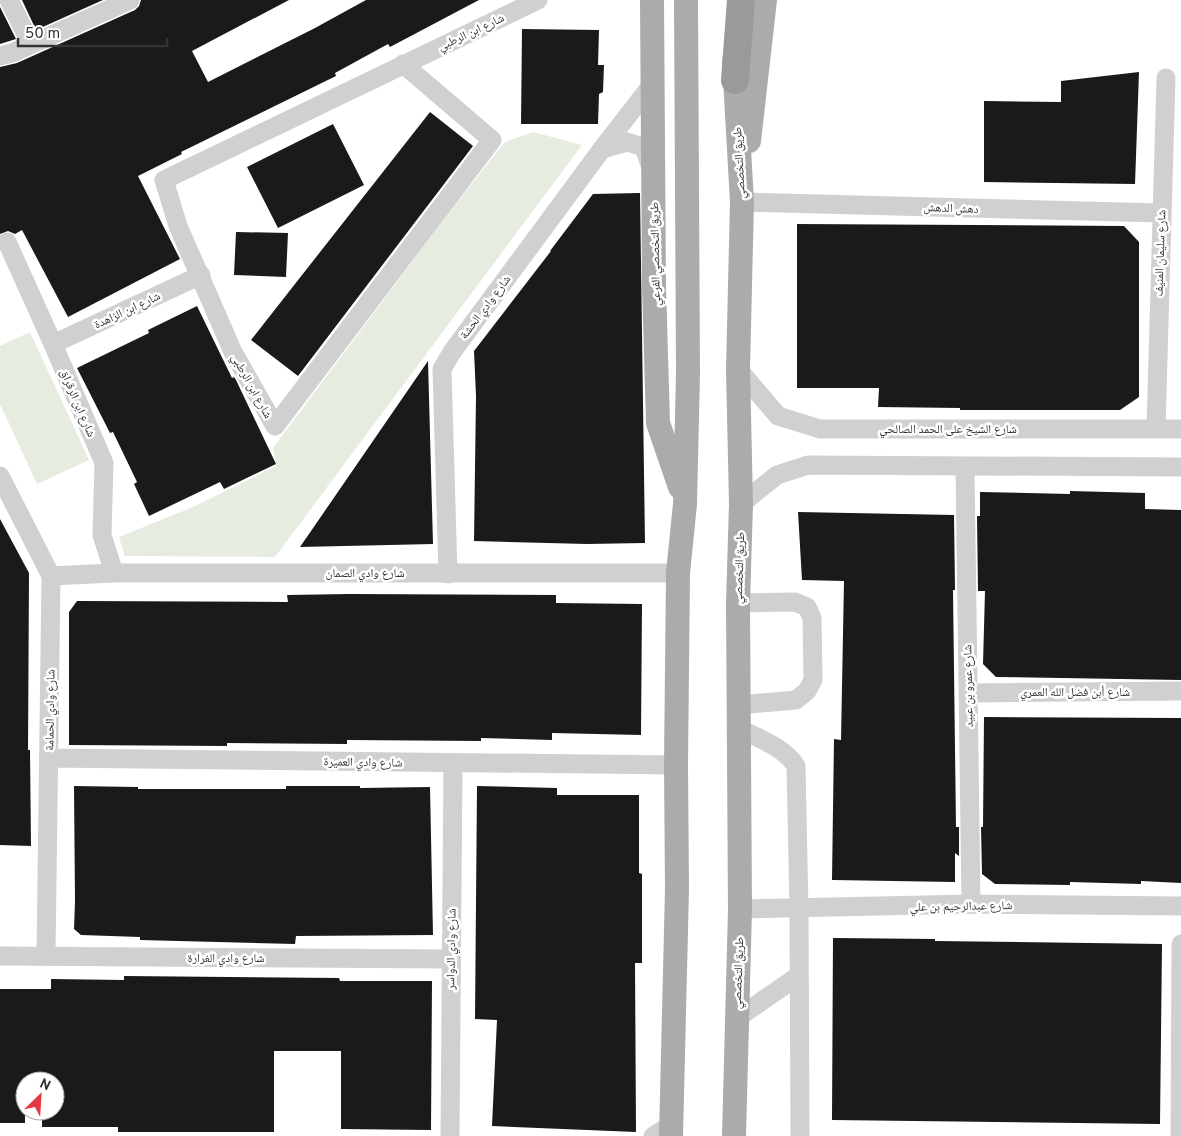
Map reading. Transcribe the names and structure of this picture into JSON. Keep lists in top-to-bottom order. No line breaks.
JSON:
{"streets":{"main road":["طريق التخصصي","طريق التخصصي الفرعي"],"street":["شارع ابن الرطبي","دهش الدهش","شارع سليمان المنيف","شارع وادي الحشة","شارع ابن الزاهدة","شارع ابن الرقراق","شارع الشيخ على الحمد الصالحي","شارع وادي الصمان","شارع عمرو بن عبيد","شارع أبن فضل الله العمري","شارع وادي الحمامة","شارع وادي العميرة","شارع عبدالرحيم بن علي","شارع وادي الدواسر","شارع وادي الغرارة"]},"crossings":[["شارع ابن الرطبي","شارع ابن الزاهدة"],["طريق التخصصي","دهش الدهش"],["طريق التخصصي","شارع الشيخ على الحمد الصالحي"],["طريق التخصصي","شارع عبدالرحيم بن علي"],["دهش الدهش","شارع سليمان المنيف"],["شارع سليمان المنيف","شارع الشيخ على الحمد الصالحي"],["طريق التخصصي الفرعي","شارع وادي الحشة"],["شارع وادي الحشة","شارع وادي الصمان"],["شارع ابن الزاهدة","شارع ابن الرقراق"],["شارع ابن الرقراق","شارع وادي الصمان"],["شارع وادي الصمان","شارع وادي الحمامة"],["شارع عمرو بن عبيد","شارع أبن فضل الله العمري"],["شارع عمرو بن عبيد","شارع عبدالرحيم بن علي"],["شارع وادي الحمامة","شارع وادي العميرة"],["شارع وادي الحمامة","شارع وادي الغرارة"],["شارع وادي العميرة","شارع وادي الدواسر"],["شارع وادي الدواسر","شارع وادي الغرارة"]],"scale_bar":"50 m","north":"top right"}
